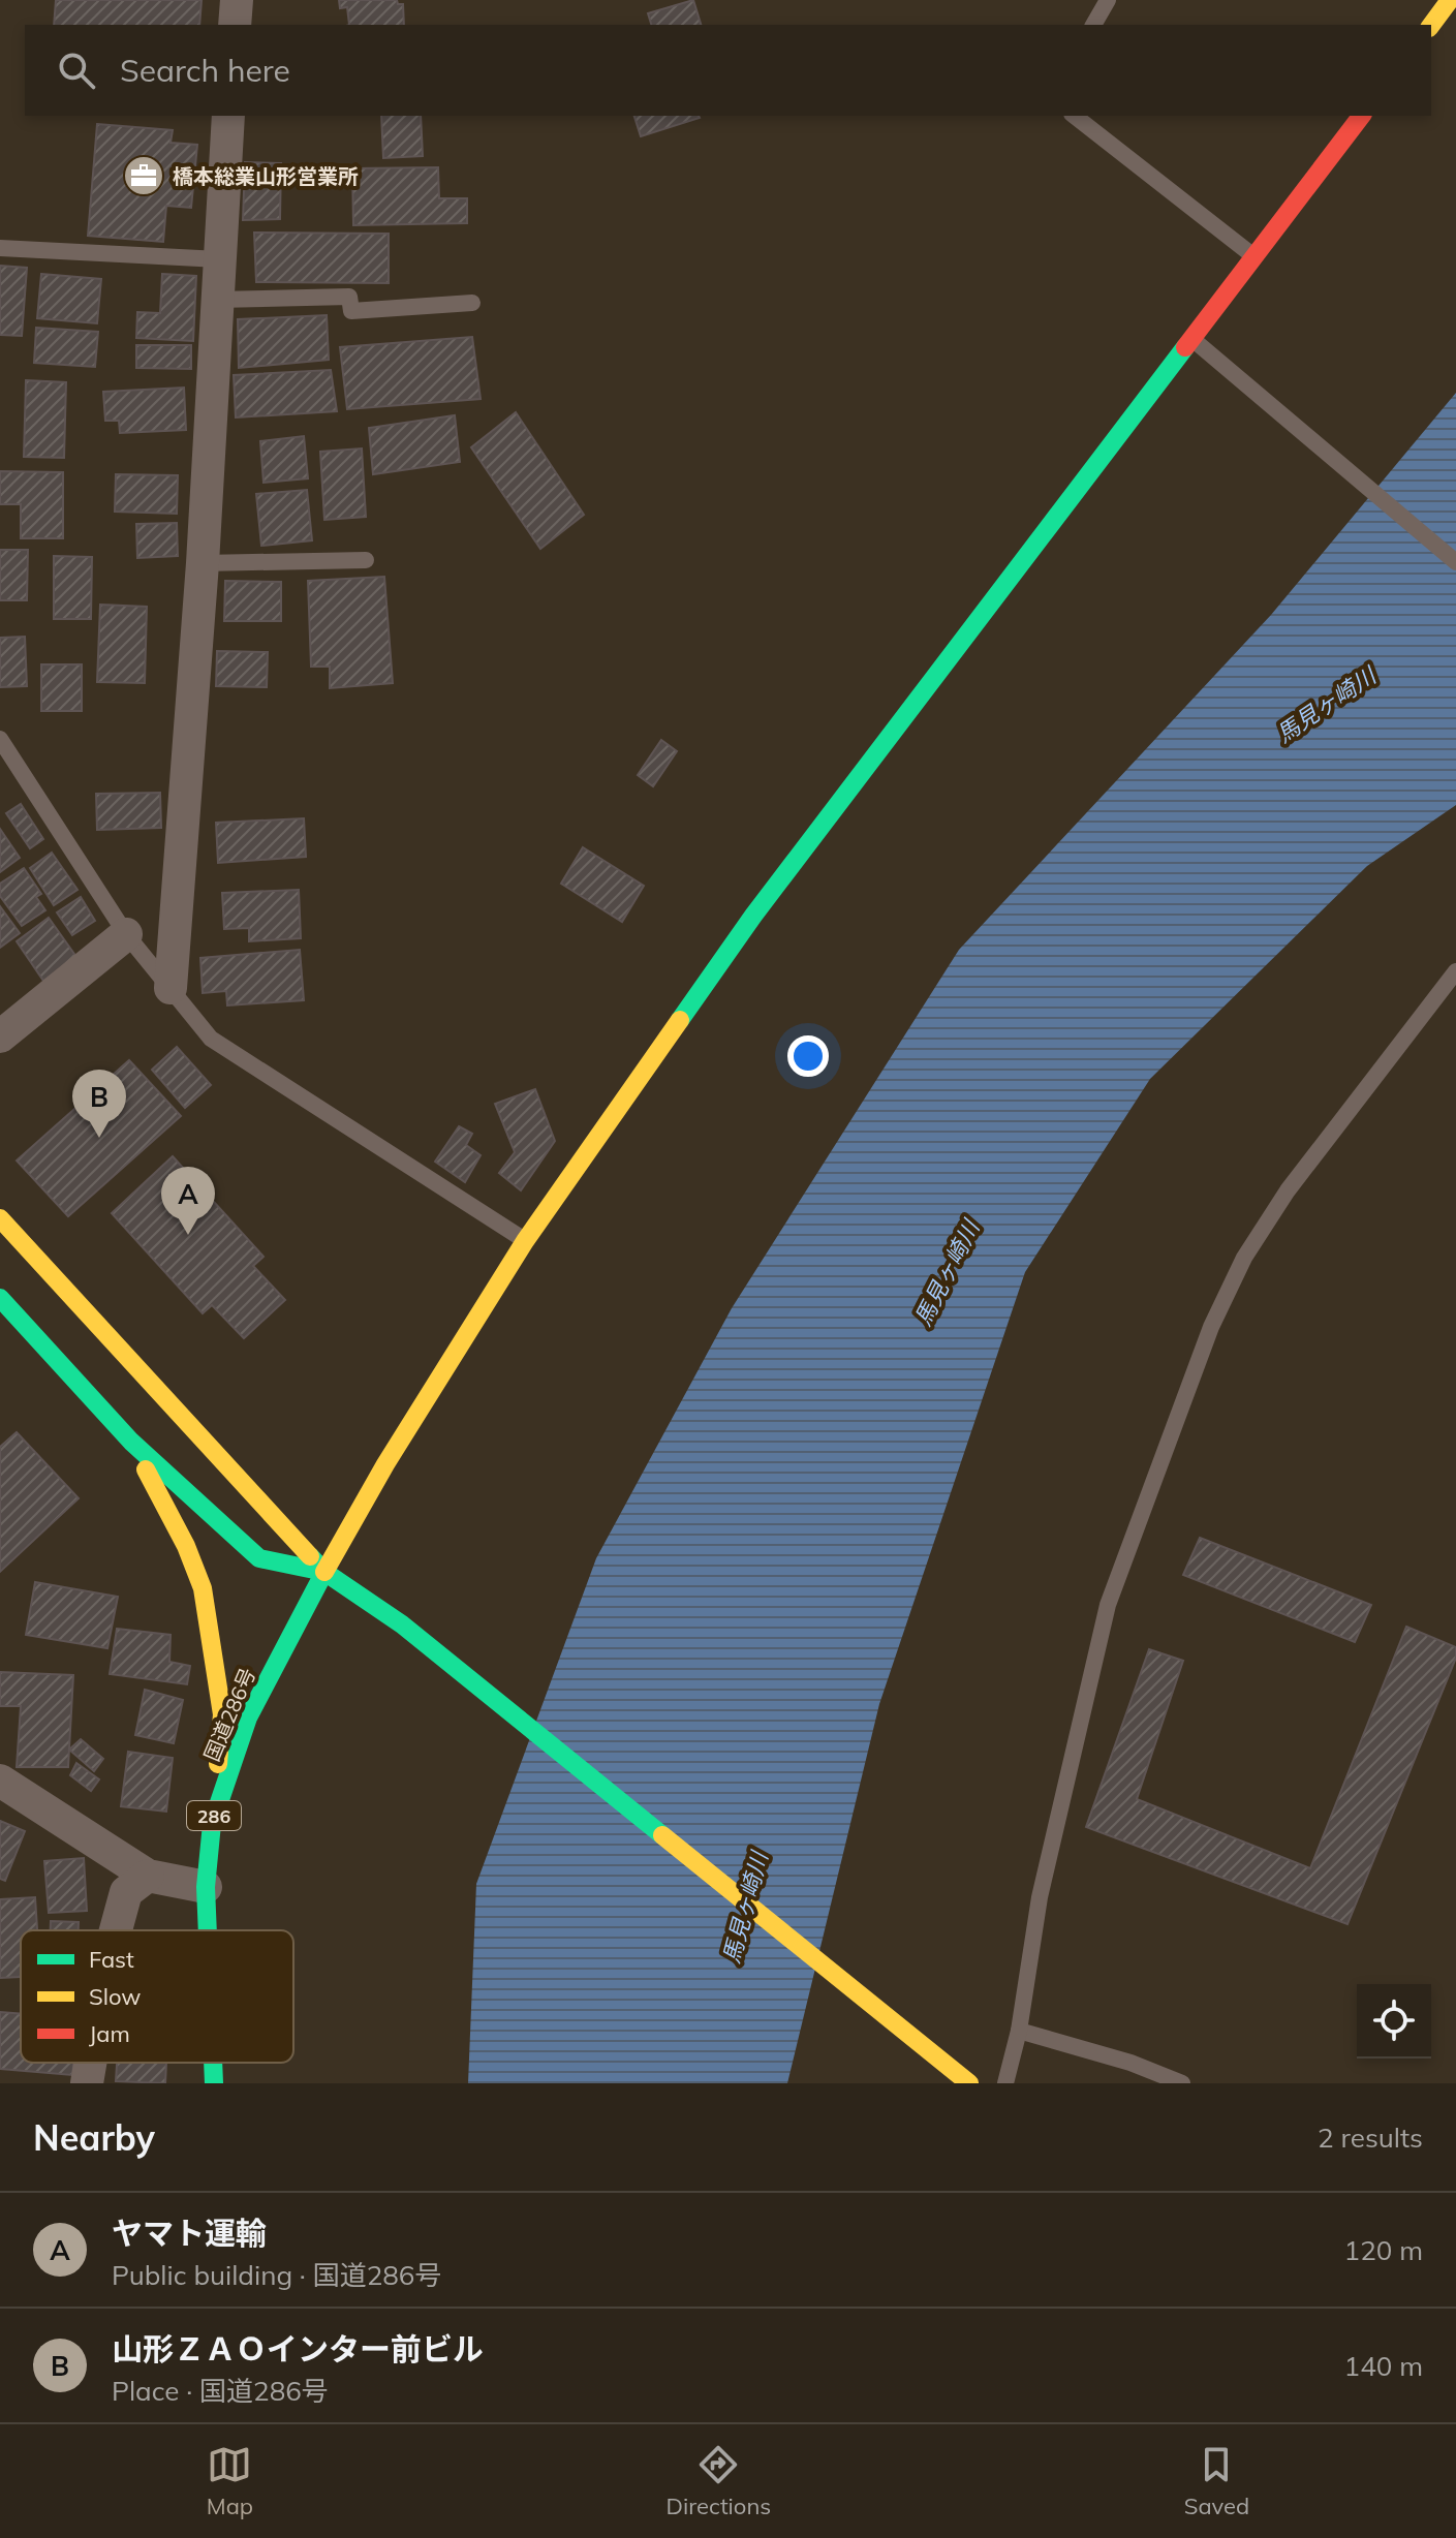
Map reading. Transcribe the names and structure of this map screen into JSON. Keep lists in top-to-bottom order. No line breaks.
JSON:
{"streets":{"main road":["国道286号","286"]},"water":["馬見ヶ崎川"],"places":{"office":["橋本総業山形営業所"]},"legend":["Fast","Slow","Jam"],"page":{"search":"Search here","pins":["B","A"],"heading":["Nearby","2 results"],"list":[{"mark":"A","name":"ヤマト運輸","note":"Public building · 国道286号","value":"120 m"},{"mark":"B","name":"山形ＺＡＯインター前ビル","note":"Place · 国道286号","value":"140 m"}],"nav":["Map","Directions","Saved"]}}
